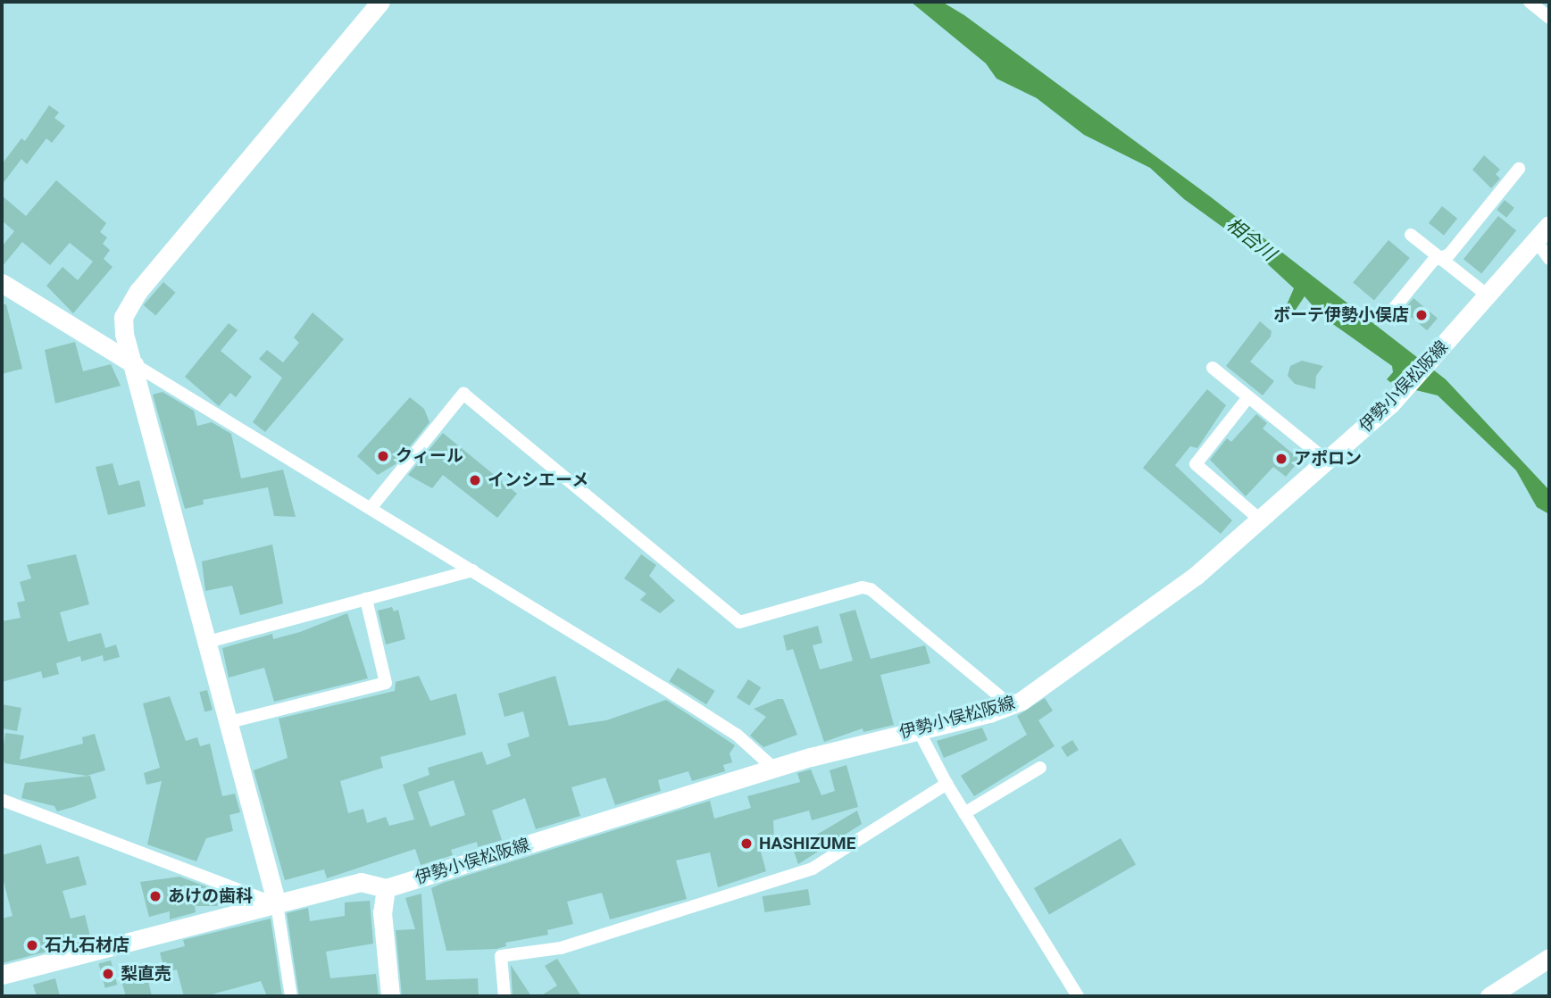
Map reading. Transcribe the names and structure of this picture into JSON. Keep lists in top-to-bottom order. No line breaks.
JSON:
{"streets":{"main road":["伊勢小俣松阪線"]},"water":["相合川"],"places":["ボーテ伊勢小俣店","クィール","アポロン","インシエーメ","HASHIZUME","あけの歯科","石九石材店","梨直売"]}
